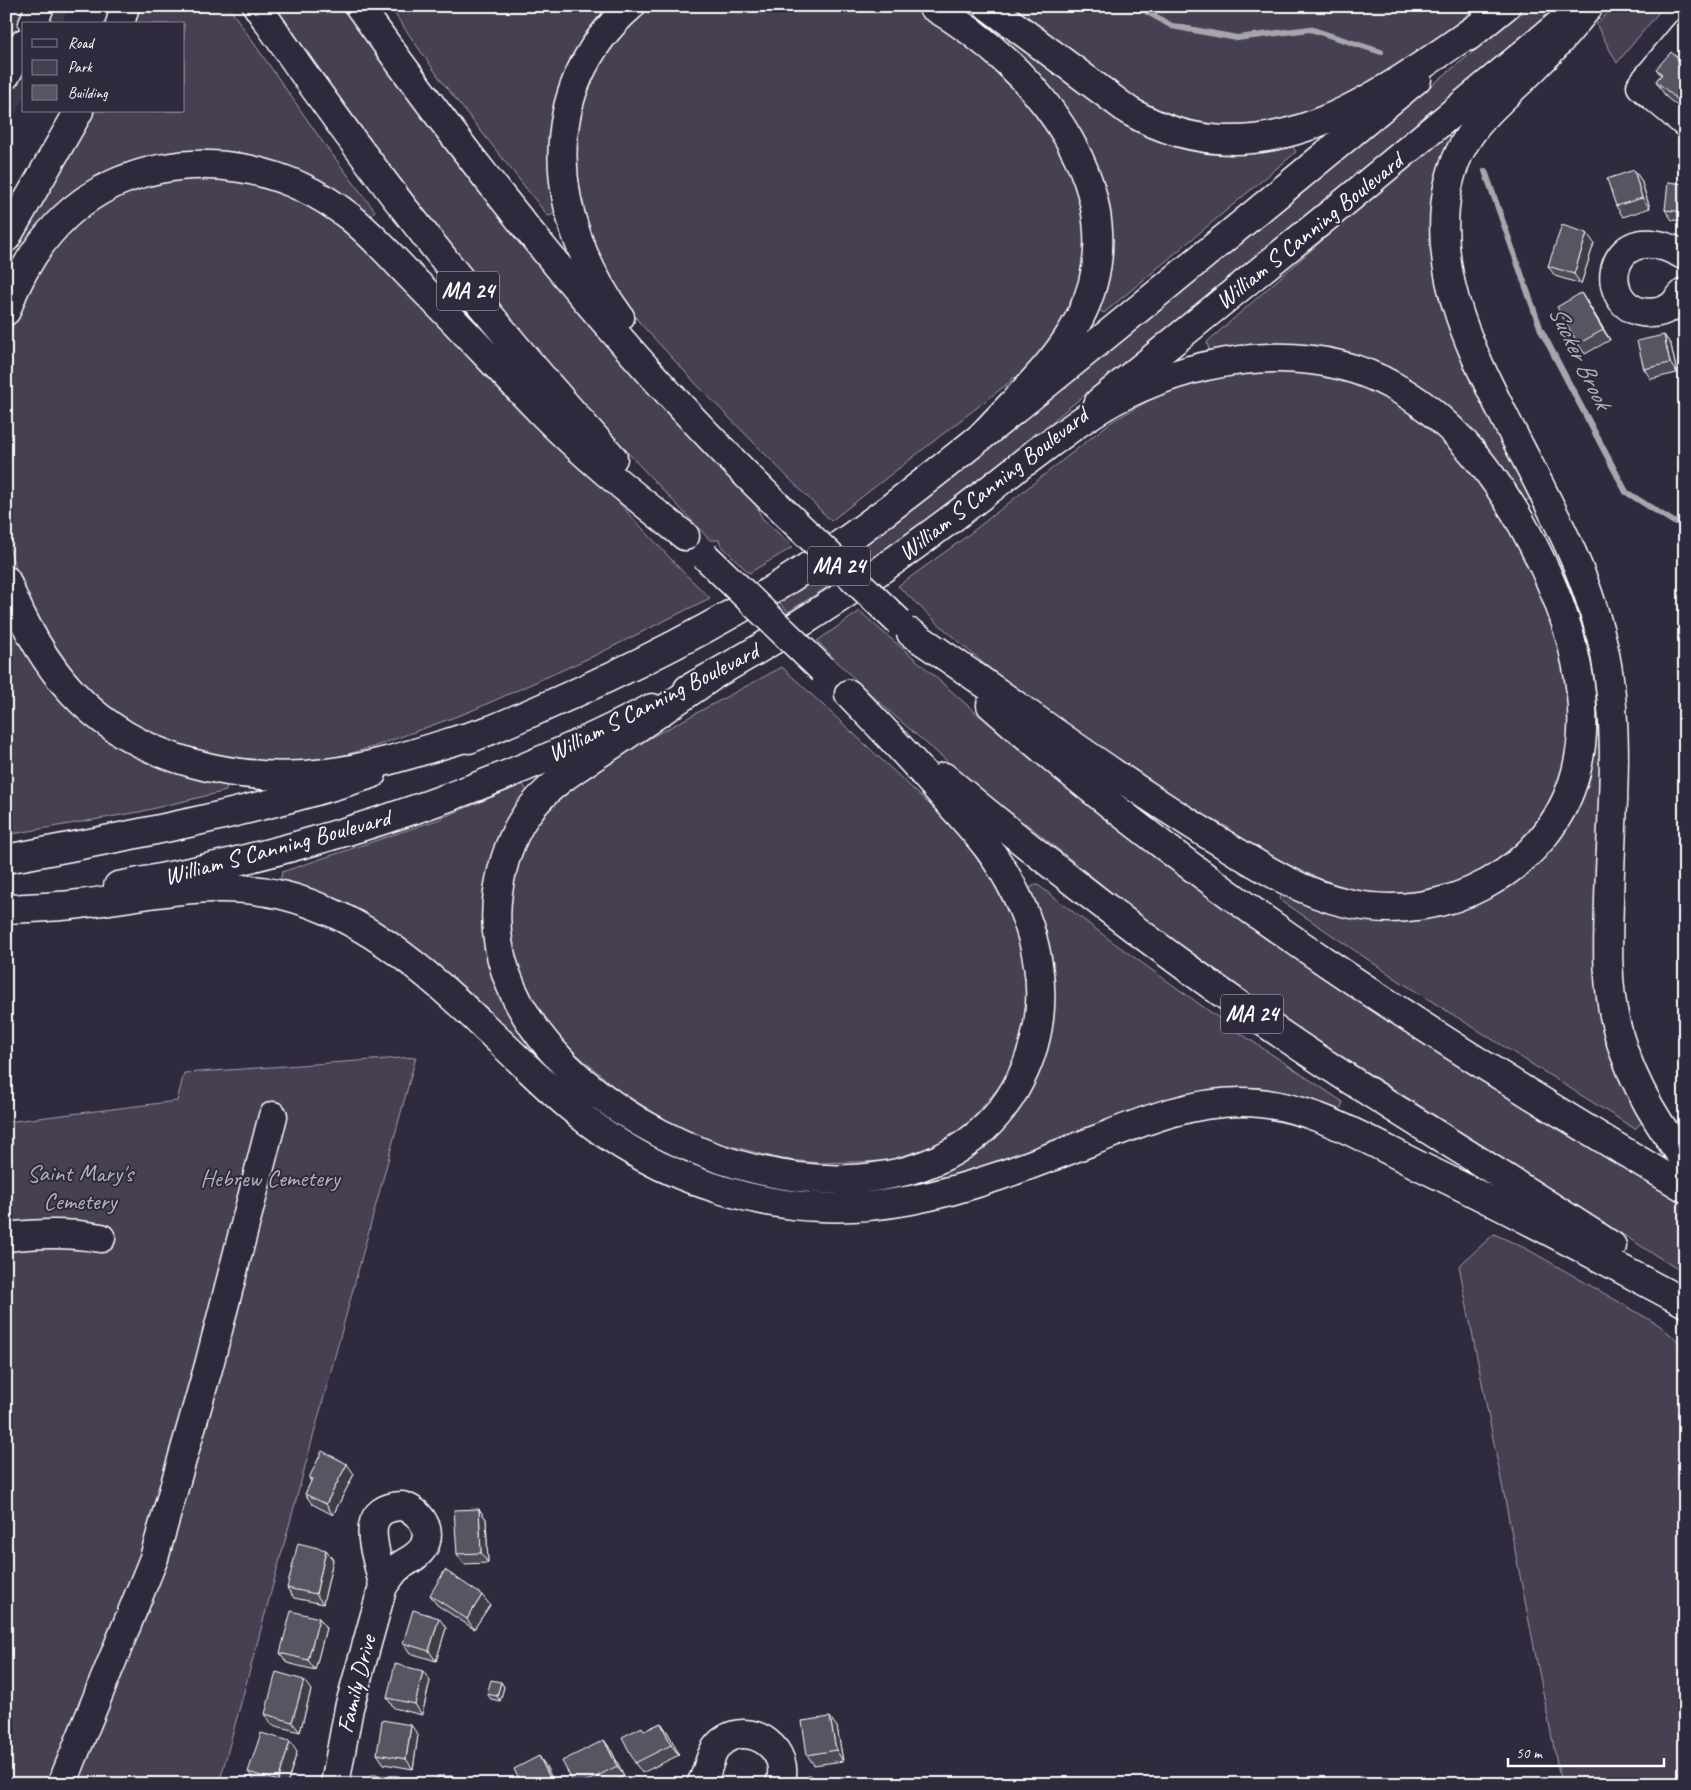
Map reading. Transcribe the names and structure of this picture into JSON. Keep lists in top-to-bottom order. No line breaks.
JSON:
{"streets":{"main road":["William S Canning Boulevard","MA 24","Family Drive"]},"water":["Sucker Brook"],"parks":["Saint Mary's Cemetery","Hebrew Cemetery"],"legend":["Road","Park","Building"],"scale_bar":"50 m"}
